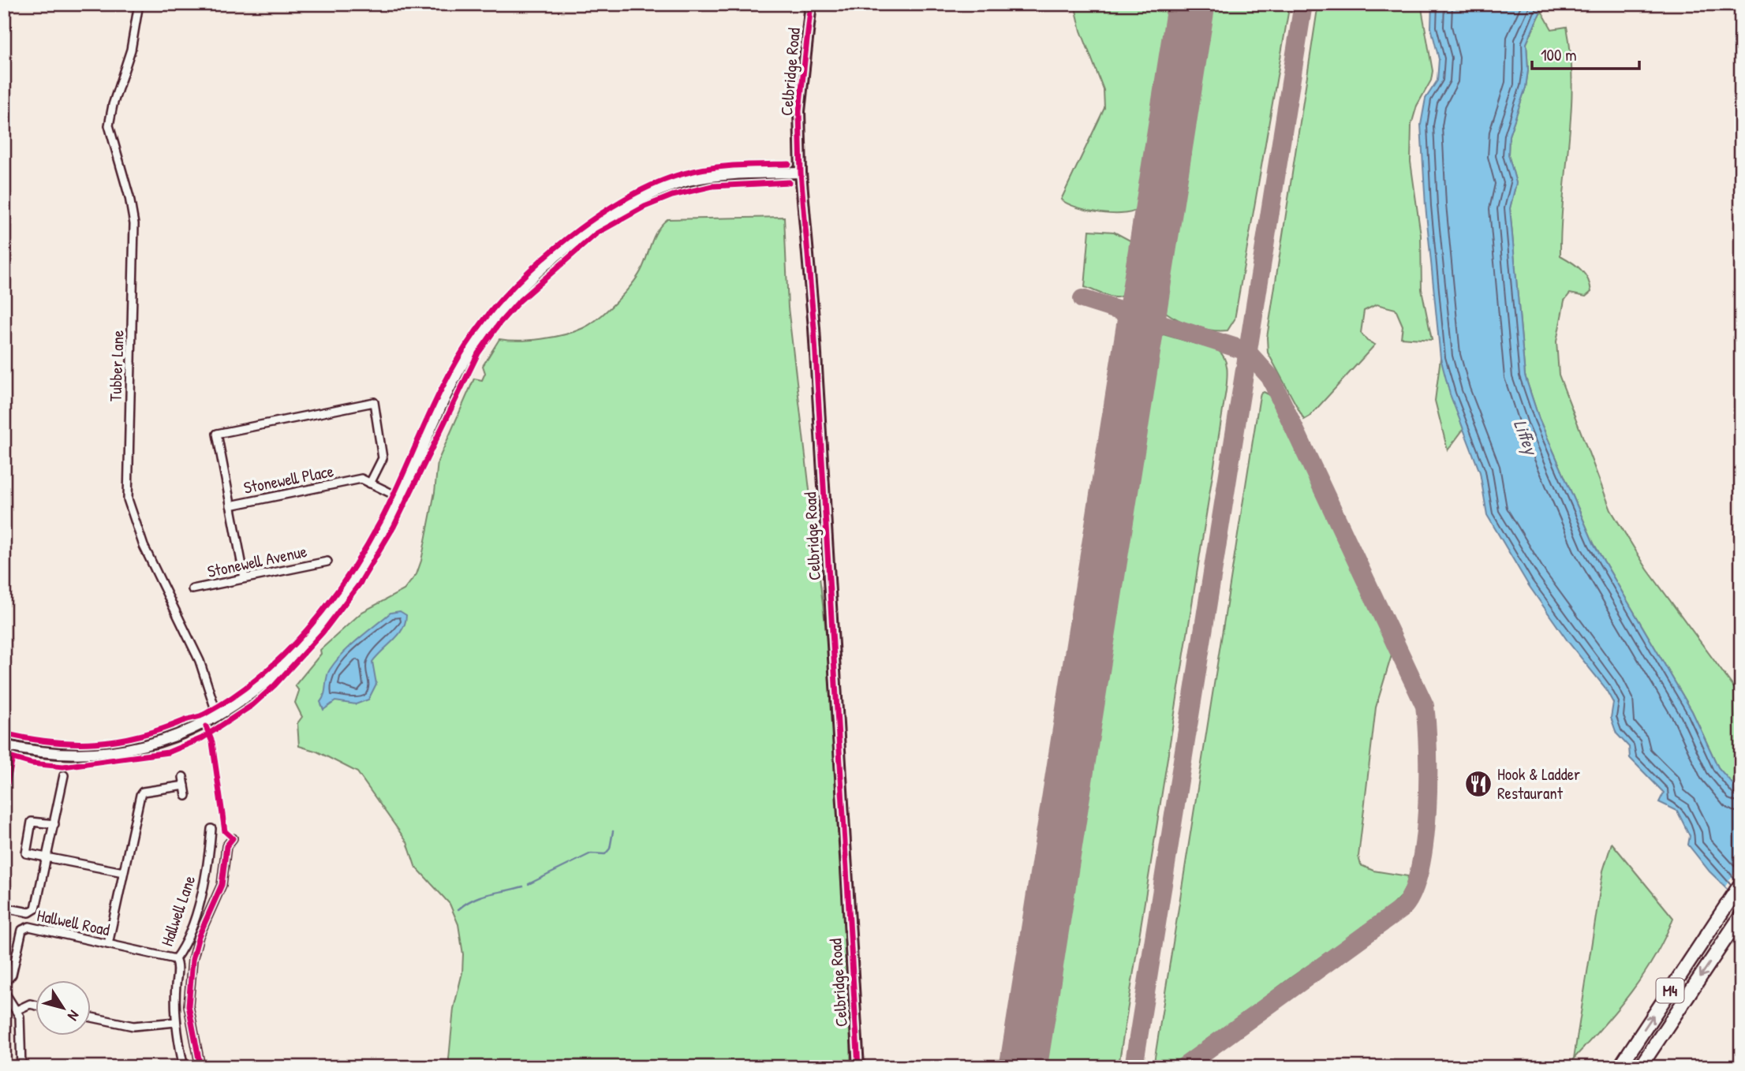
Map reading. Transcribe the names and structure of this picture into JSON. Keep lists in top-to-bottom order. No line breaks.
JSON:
{"streets":{"highway":["M4"],"street":["Celbridge Road","Tubber Lane","Stonewell Place","Stonewell Avenue","Hallwell Lane","Hallwell Road"]},"crossings":[["Hallwell Lane","Hallwell Road"]],"water":["Liffey"],"places":{"restaurant":["Hook & Ladder Restaurant"]},"scale_bar":"100 m","north":"bottom right"}
